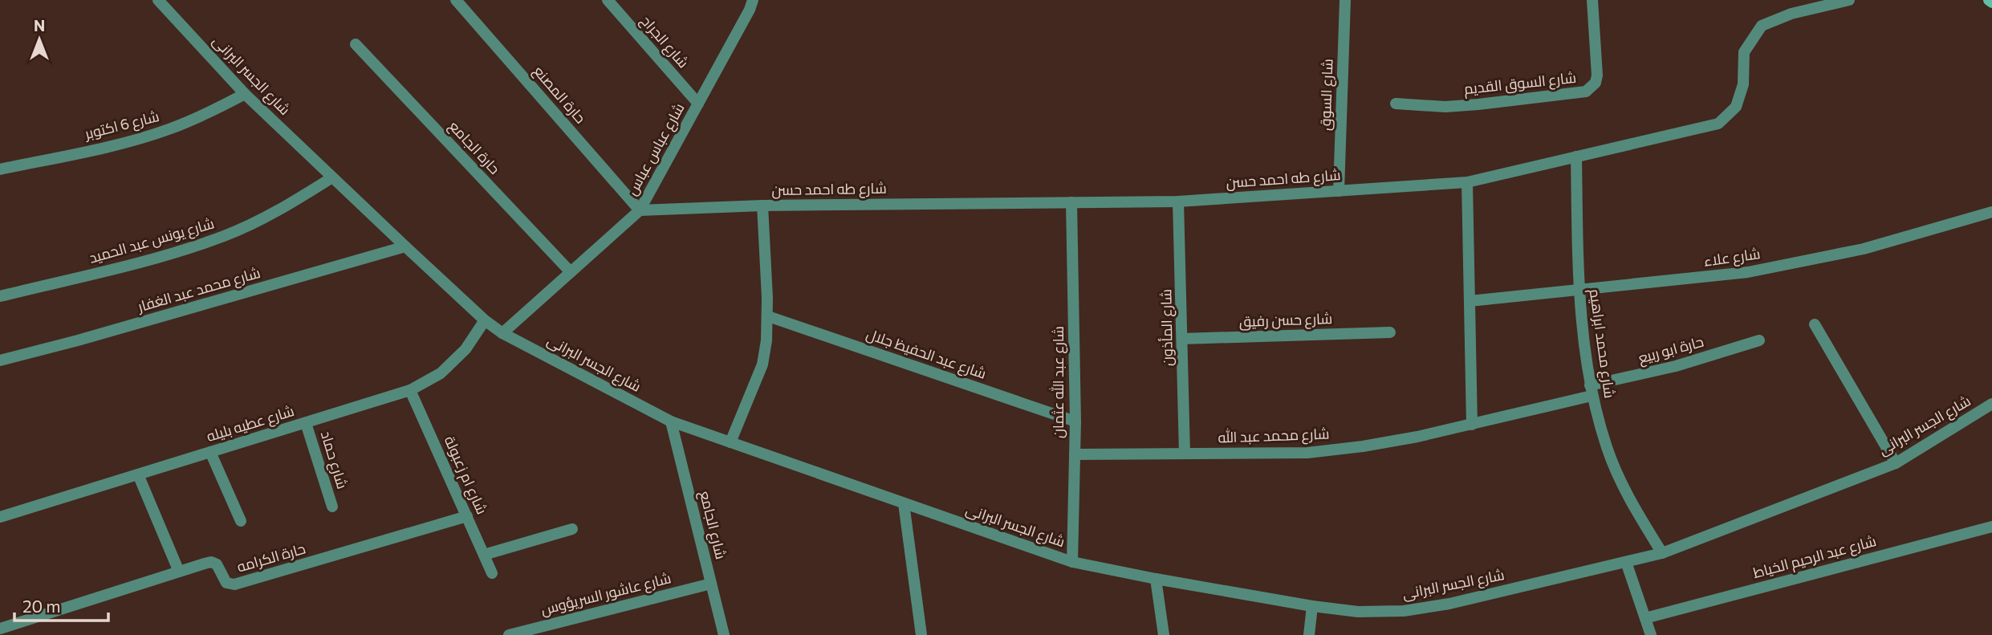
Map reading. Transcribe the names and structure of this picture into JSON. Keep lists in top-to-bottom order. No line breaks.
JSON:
{"streets":{"street":["شارع الجراح","شارع الجسر البرانى","شارع السوق القديم","حارة المصنع","شارع السوق","شارع 6 اكتوبر","حارة الجامع","شارع عباس عباس","شارع طه احمد حسن","شارع يونس عبد الحميد","شارع علاء","شارع محمد عبد الغفار","شارع حسن رفيق","شارع المأذون","شارع محمد ابراهيم","حارة ابو ربيع","شارع عبد الحفيظ جلال","شارع عبد الله عثمان","شارع عطيه بليله","شارع محمد عبد الله","شارع حماد","شارع ام زعبولة","شارع الجامع","شارع عبد الرحيم الخياط","حارة الكرامه","شارع عاشور السريؤوس"]},"crossings":[["شارع الجراح","شارع عباس عباس"],["شارع الجسر البرانى","شارع 6 اكتوبر"],["شارع الجسر البرانى","شارع عباس عباس"],["شارع الجسر البرانى","شارع يونس عبد الحميد"],["شارع الجسر البرانى","شارع محمد عبد الغفار"],["شارع الجسر البرانى","شارع محمد ابراهيم"],["شارع الجسر البرانى","شارع عبد الله عثمان"],["شارع الجسر البرانى","شارع عطيه بليله"],["شارع الجسر البرانى","شارع الجامع"],["حارة المصنع","شارع عباس عباس"],["حارة المصنع","شارع طه احمد حسن"],["شارع السوق","شارع طه احمد حسن"],["حارة الجامع","شارع عباس عباس"],["شارع عباس عباس","شارع طه احمد حسن"],["شارع طه احمد حسن","شارع المأذون"],["شارع طه احمد حسن","شارع محمد ابراهيم"],["شارع طه احمد حسن","شارع عبد الله عثمان"],["شارع علاء","شارع محمد ابراهيم"],["شارع حسن رفيق","شارع المأذون"],["شارع المأذون","شارع محمد عبد الله"],["شارع محمد ابراهيم","حارة ابو ربيع"],["شارع محمد ابراهيم","شارع محمد عبد الله"],["حارة ابو ربيع","شارع محمد عبد الله"],["شارع عبد الحفيظ جلال","شارع عبد الله عثمان"],["شارع عبد الله عثمان","شارع محمد عبد الله"],["شارع عطيه بليله","شارع حماد"],["شارع عطيه بليله","شارع ام زعبولة"],["شارع ام زعبولة","حارة الكرامه"],["شارع الجامع","شارع عاشور السريؤوس"]],"scale_bar":"20 m","north":"top"}
